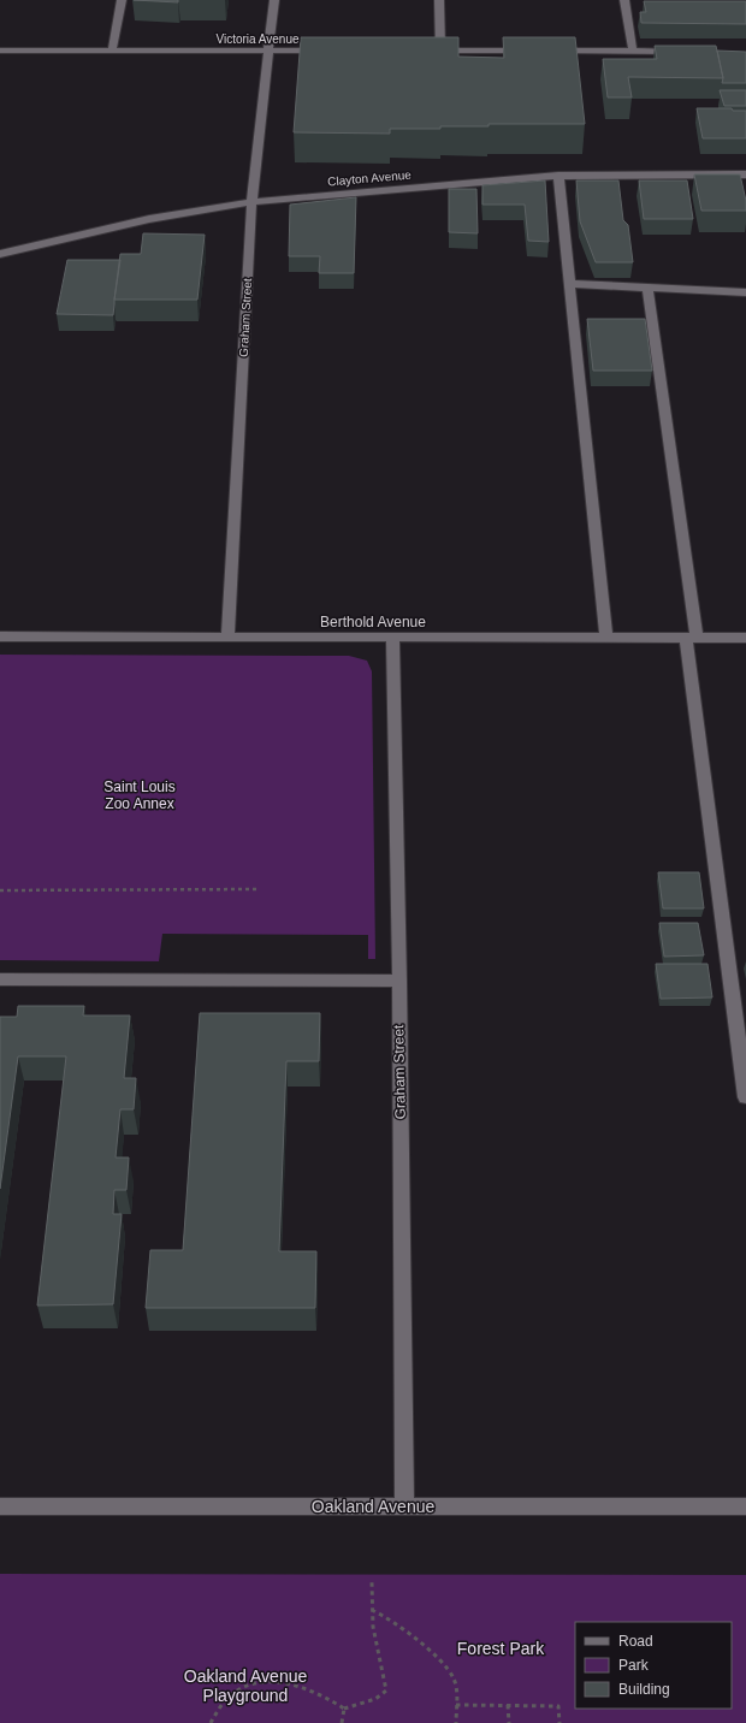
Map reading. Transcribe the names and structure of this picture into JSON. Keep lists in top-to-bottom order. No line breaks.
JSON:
{"streets":{"street":["Victoria Avenue","Clayton Avenue","Graham Street","Berthold Avenue","Oakland Avenue"]},"crossings":[["Victoria Avenue","Graham Street"],["Clayton Avenue","Graham Street"],["Graham Street","Berthold Avenue"],["Graham Street","Oakland Avenue"]],"parks":["Saint Louis Zoo Annex","Forest Park","Oakland Avenue Playground"],"legend":["Road","Park","Building"]}
